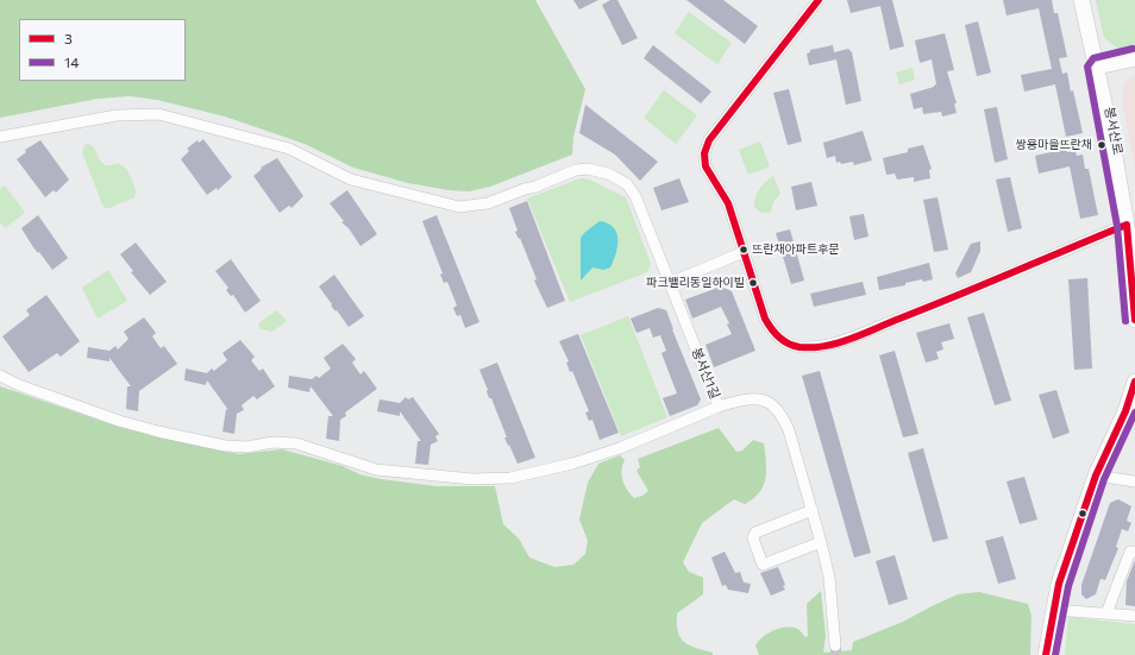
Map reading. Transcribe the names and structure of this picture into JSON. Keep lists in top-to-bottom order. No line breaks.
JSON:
{"streets":{"street":["봉서산로","봉서산1길"]},"places":["쌍용마을뜨란채","뜨란채아파트후문","파크밸리동일하이빌"],"lines":["transit line 3","transit line 14"],"legend":["3","14"]}
